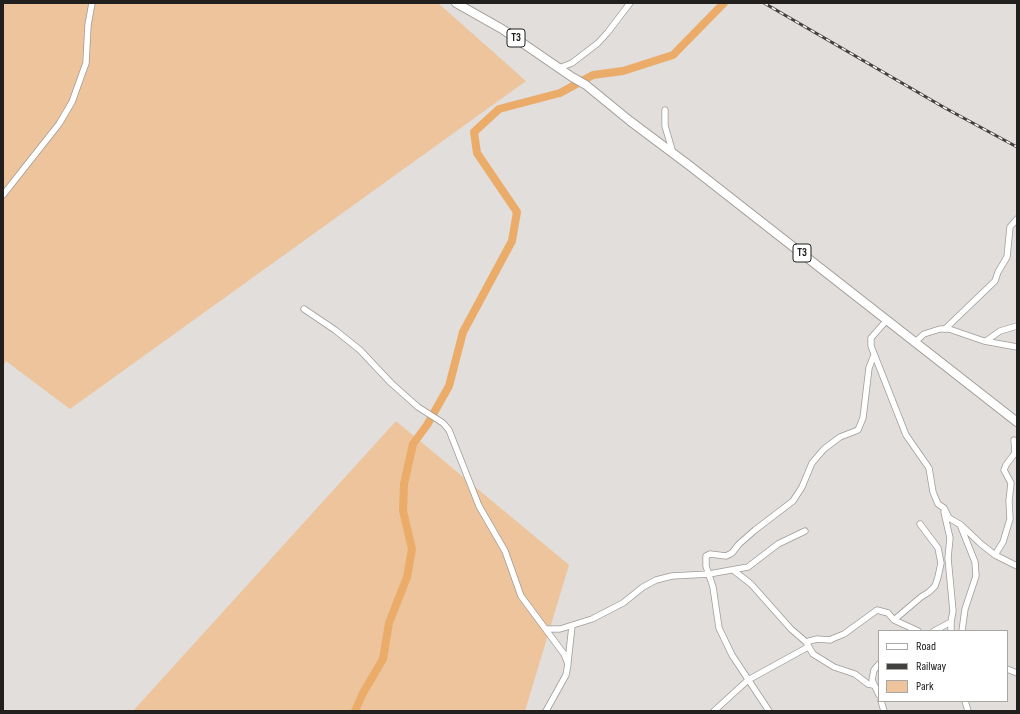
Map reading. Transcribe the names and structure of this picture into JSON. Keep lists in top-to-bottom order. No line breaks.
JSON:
{"streets":{"highway":["T3"]},"legend":["Road","Railway","Park"]}
